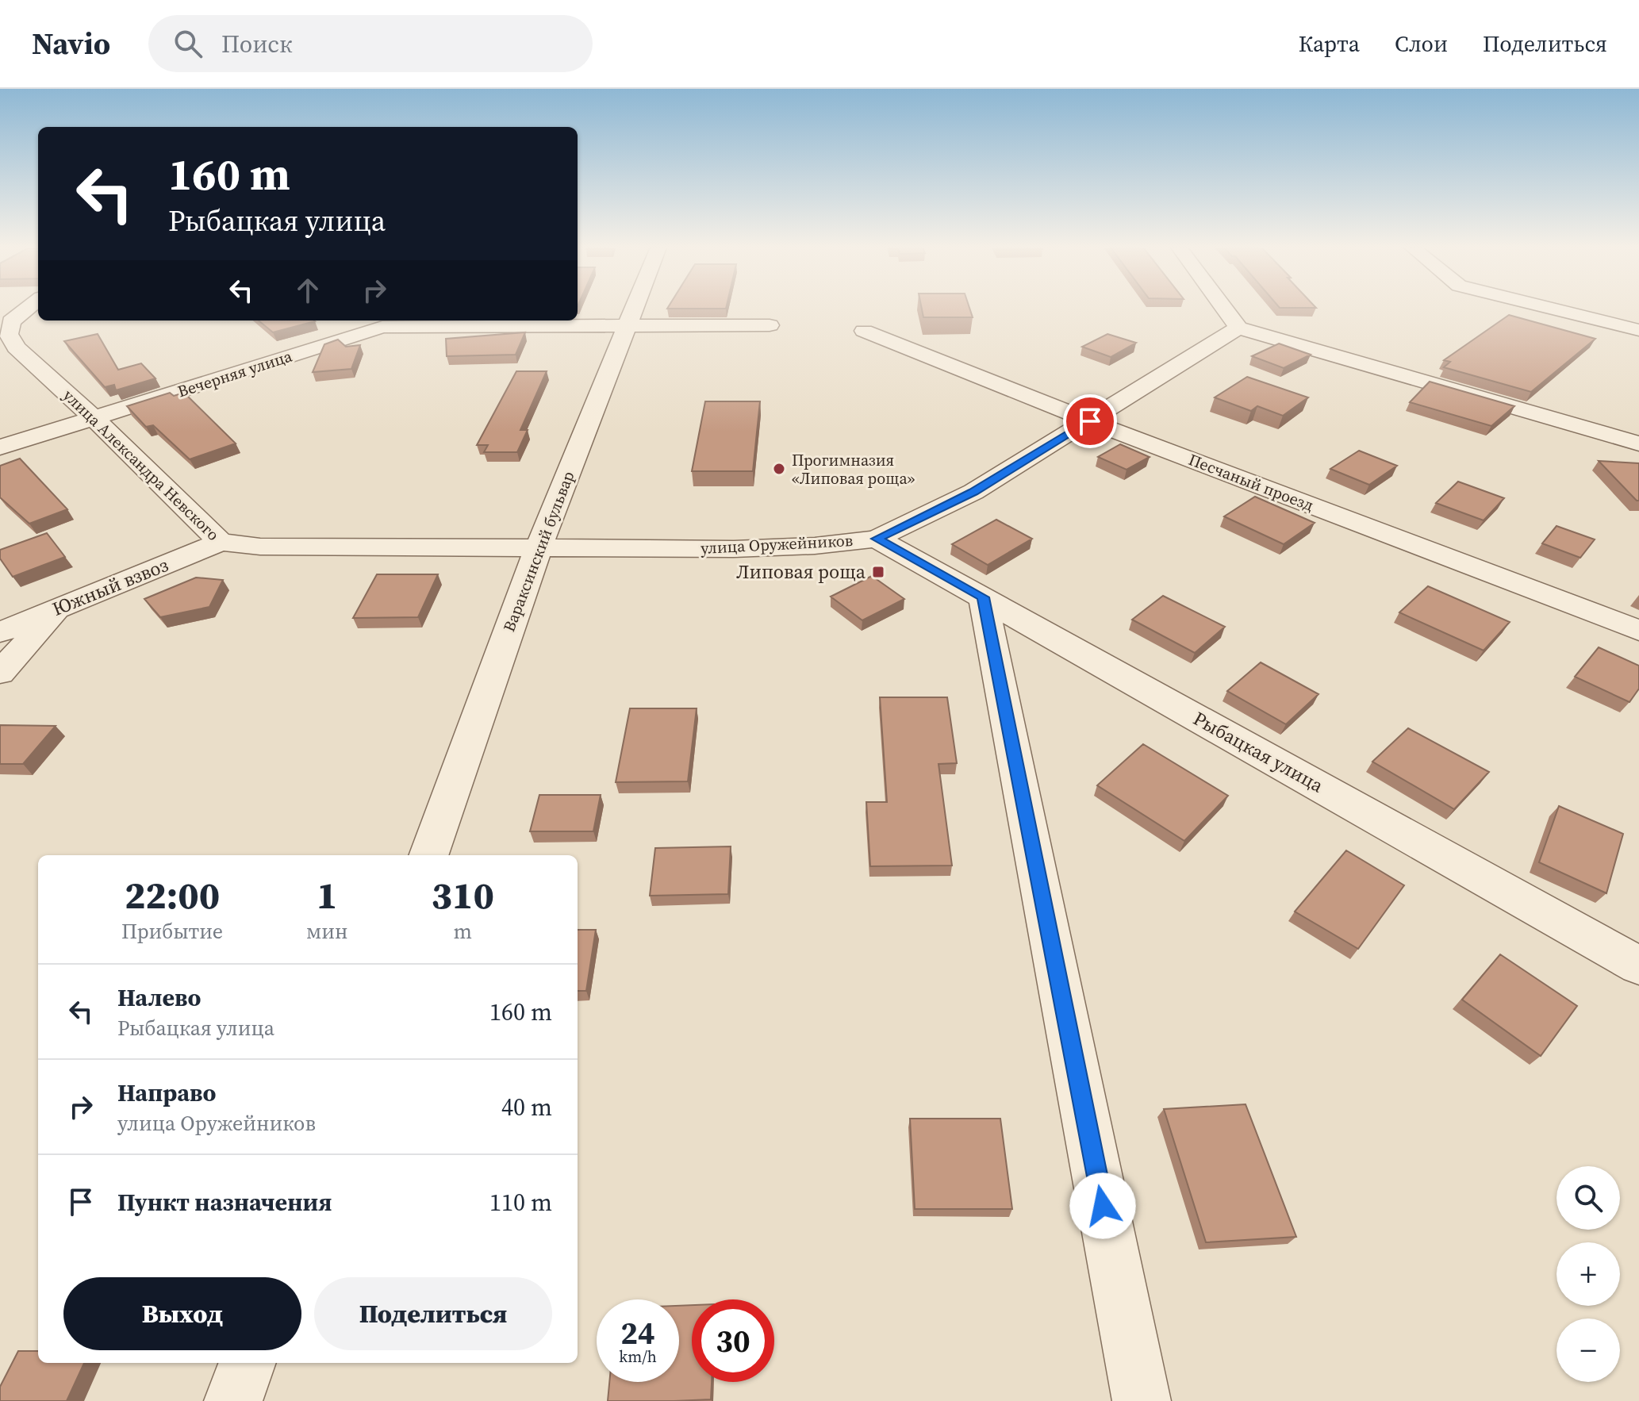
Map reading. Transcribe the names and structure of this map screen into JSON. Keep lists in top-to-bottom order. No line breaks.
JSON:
{"streets":{"street":["Вечерняя улица","улица Александра Невского","Песчаный проезд","улица Оружейников","Вараксинский бульвар","Южный взвоз","Рыбацкая улица"]},"crossings":[["Вечерняя улица","улица Александра Невского"],["Вечерняя улица","Вараксинский бульвар"],["улица Александра Невского","улица Оружейников"],["улица Александра Невского","Вараксинский бульвар"],["улица Александра Невского","Южный взвоз"],["Песчаный проезд","улица Оружейников"],["улица Оружейников","Вараксинский бульвар"],["улица Оружейников","Рыбацкая улица"]],"places":{"other":["Прогимназия «Липовая роща»"],"transit":["Липовая роща"]},"page":{"header":"Navio","search":"Поиск","nav":["Карта","Слои","Поделиться"],"turn":["160 m","Рыбацкая улица"],"eta":["22:00","Прибытие","1","мин","310","m"],"list":[{"name":"Налево","note":"Рыбацкая улица","value":"160 m"},{"name":"Направо","note":"улица Оружейников","value":"40 m"},{"name":"Пункт назначения","value":"110 m"}],"map_buttons":["+","−"],"buttons":["Выход","Поделиться"],"speed":"24 km/h","limit":"30"}}
